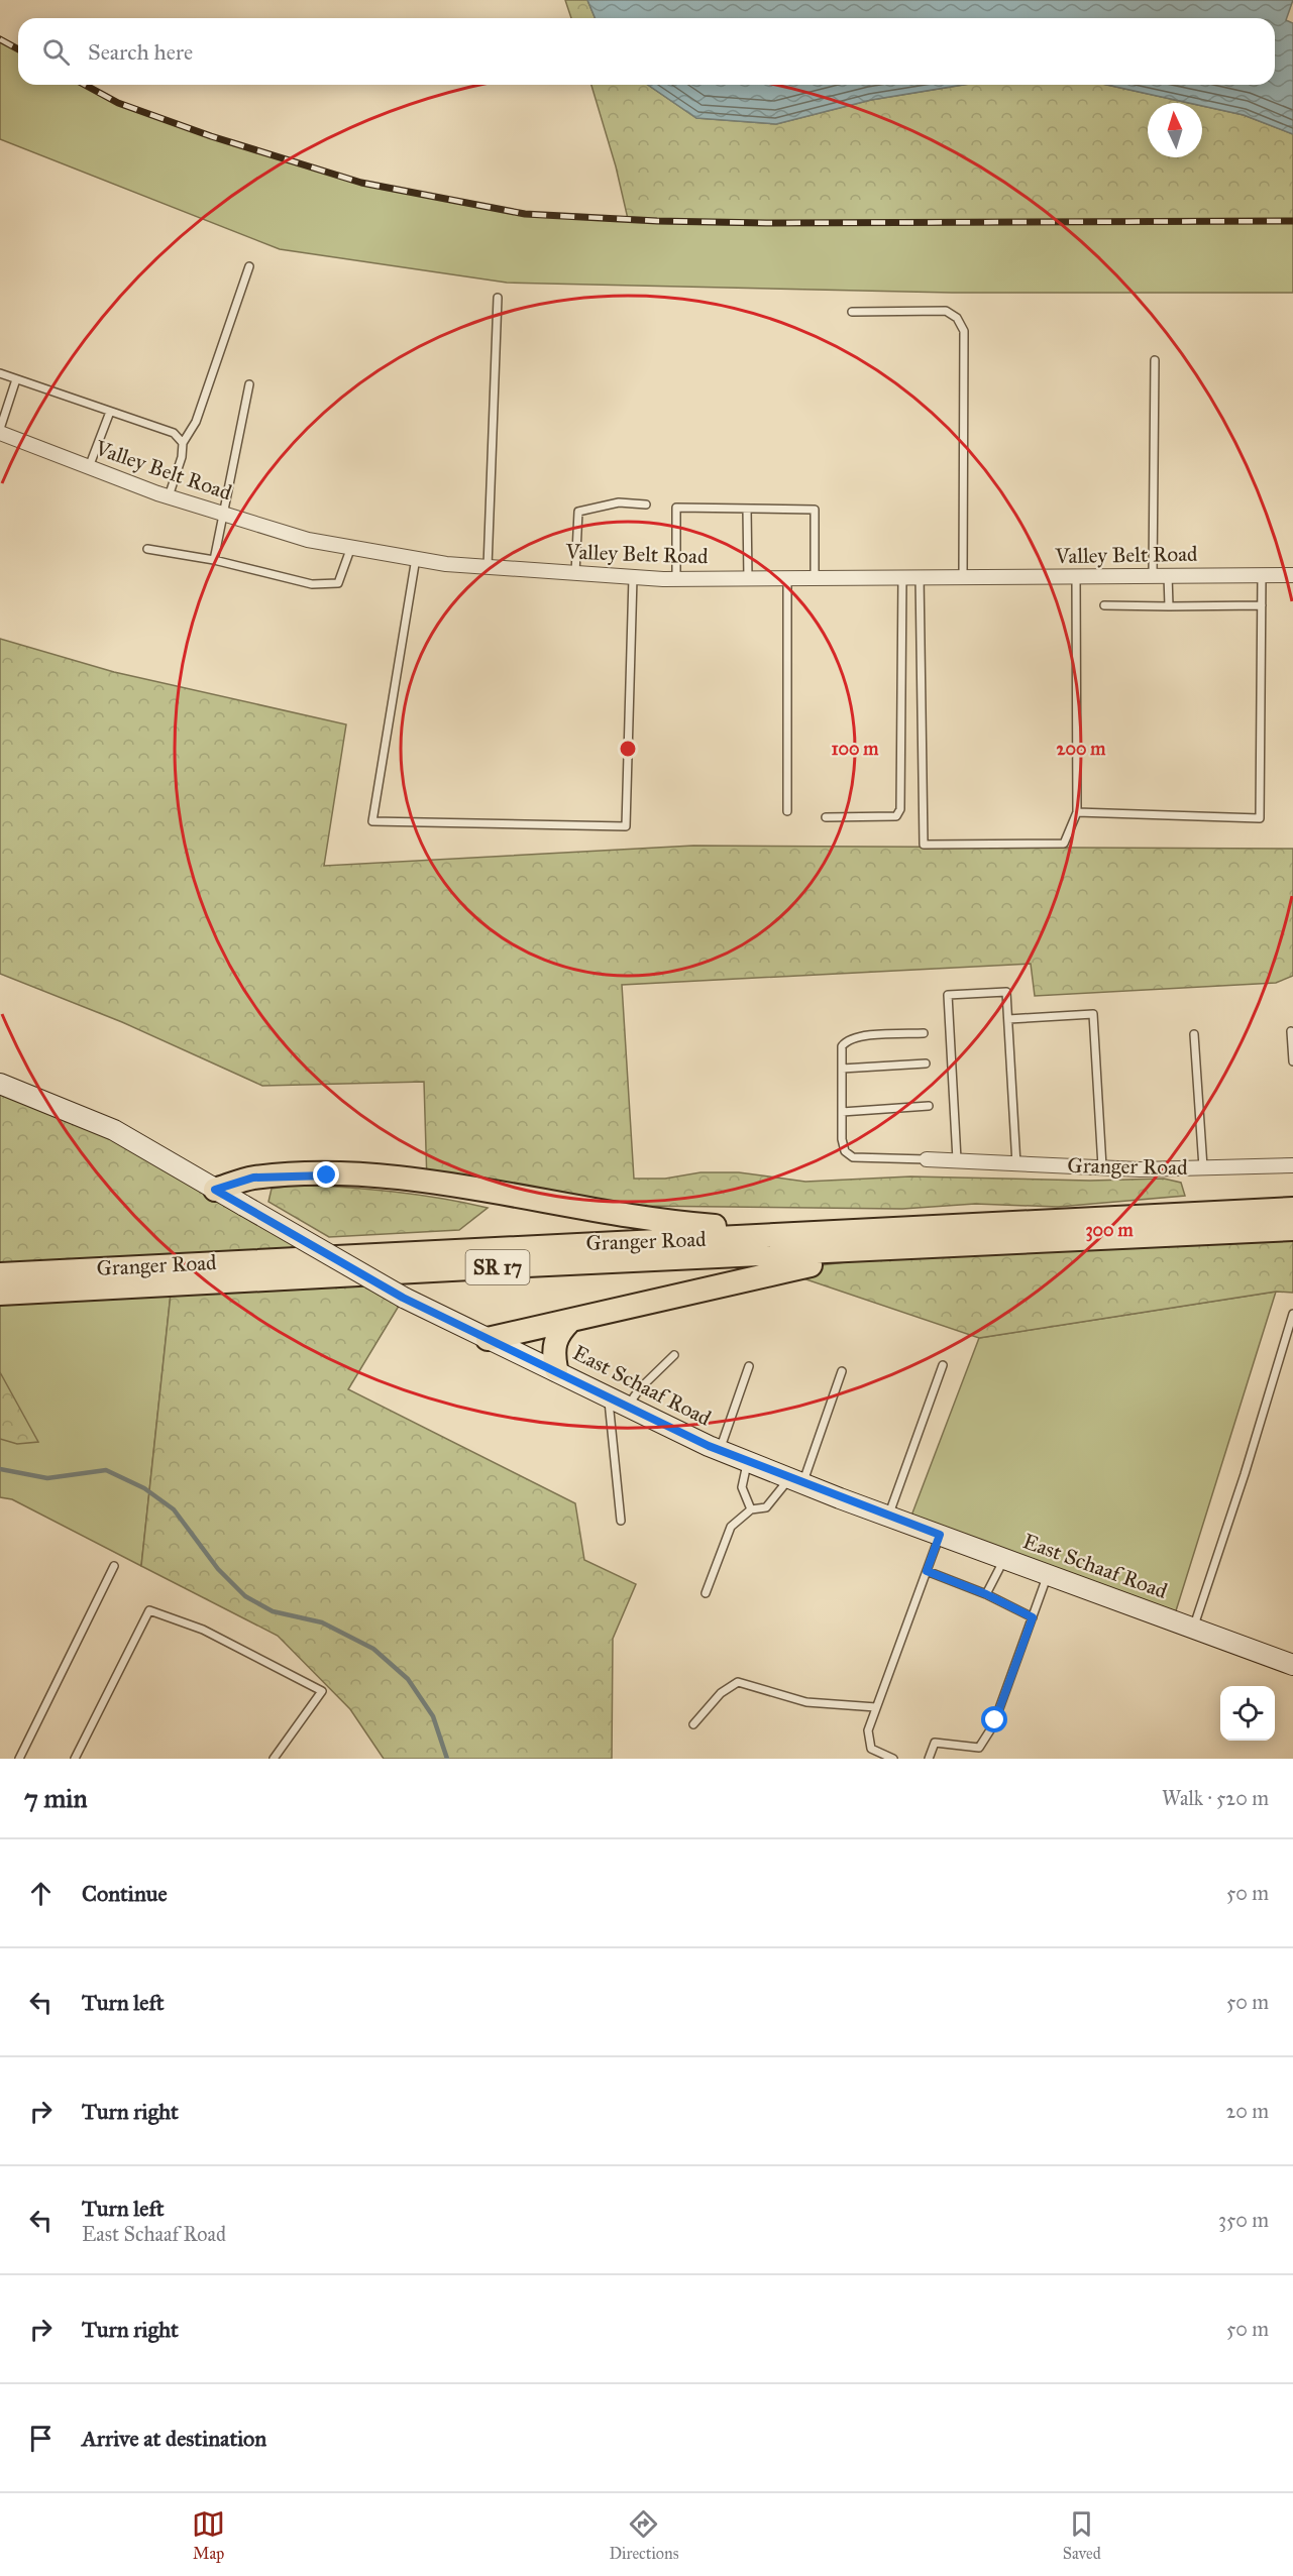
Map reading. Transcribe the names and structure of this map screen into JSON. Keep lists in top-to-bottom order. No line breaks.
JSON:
{"streets":{"main road":["Granger Road","SR 17"],"street":["Valley Belt Road","East Schaaf Road"]},"north":"top","page":{"search":"Search here","heading":["7 min","Walk · 520 m"],"list":[["Continue","50 m"],["Turn left","50 m"],["Turn right","20 m"],["Turn left","East Schaaf Road","350 m"],["Turn right","50 m"],"Arrive at destination"],"nav":["Map","Directions","Saved"]},"rings":["100 m","200 m","300 m"]}
